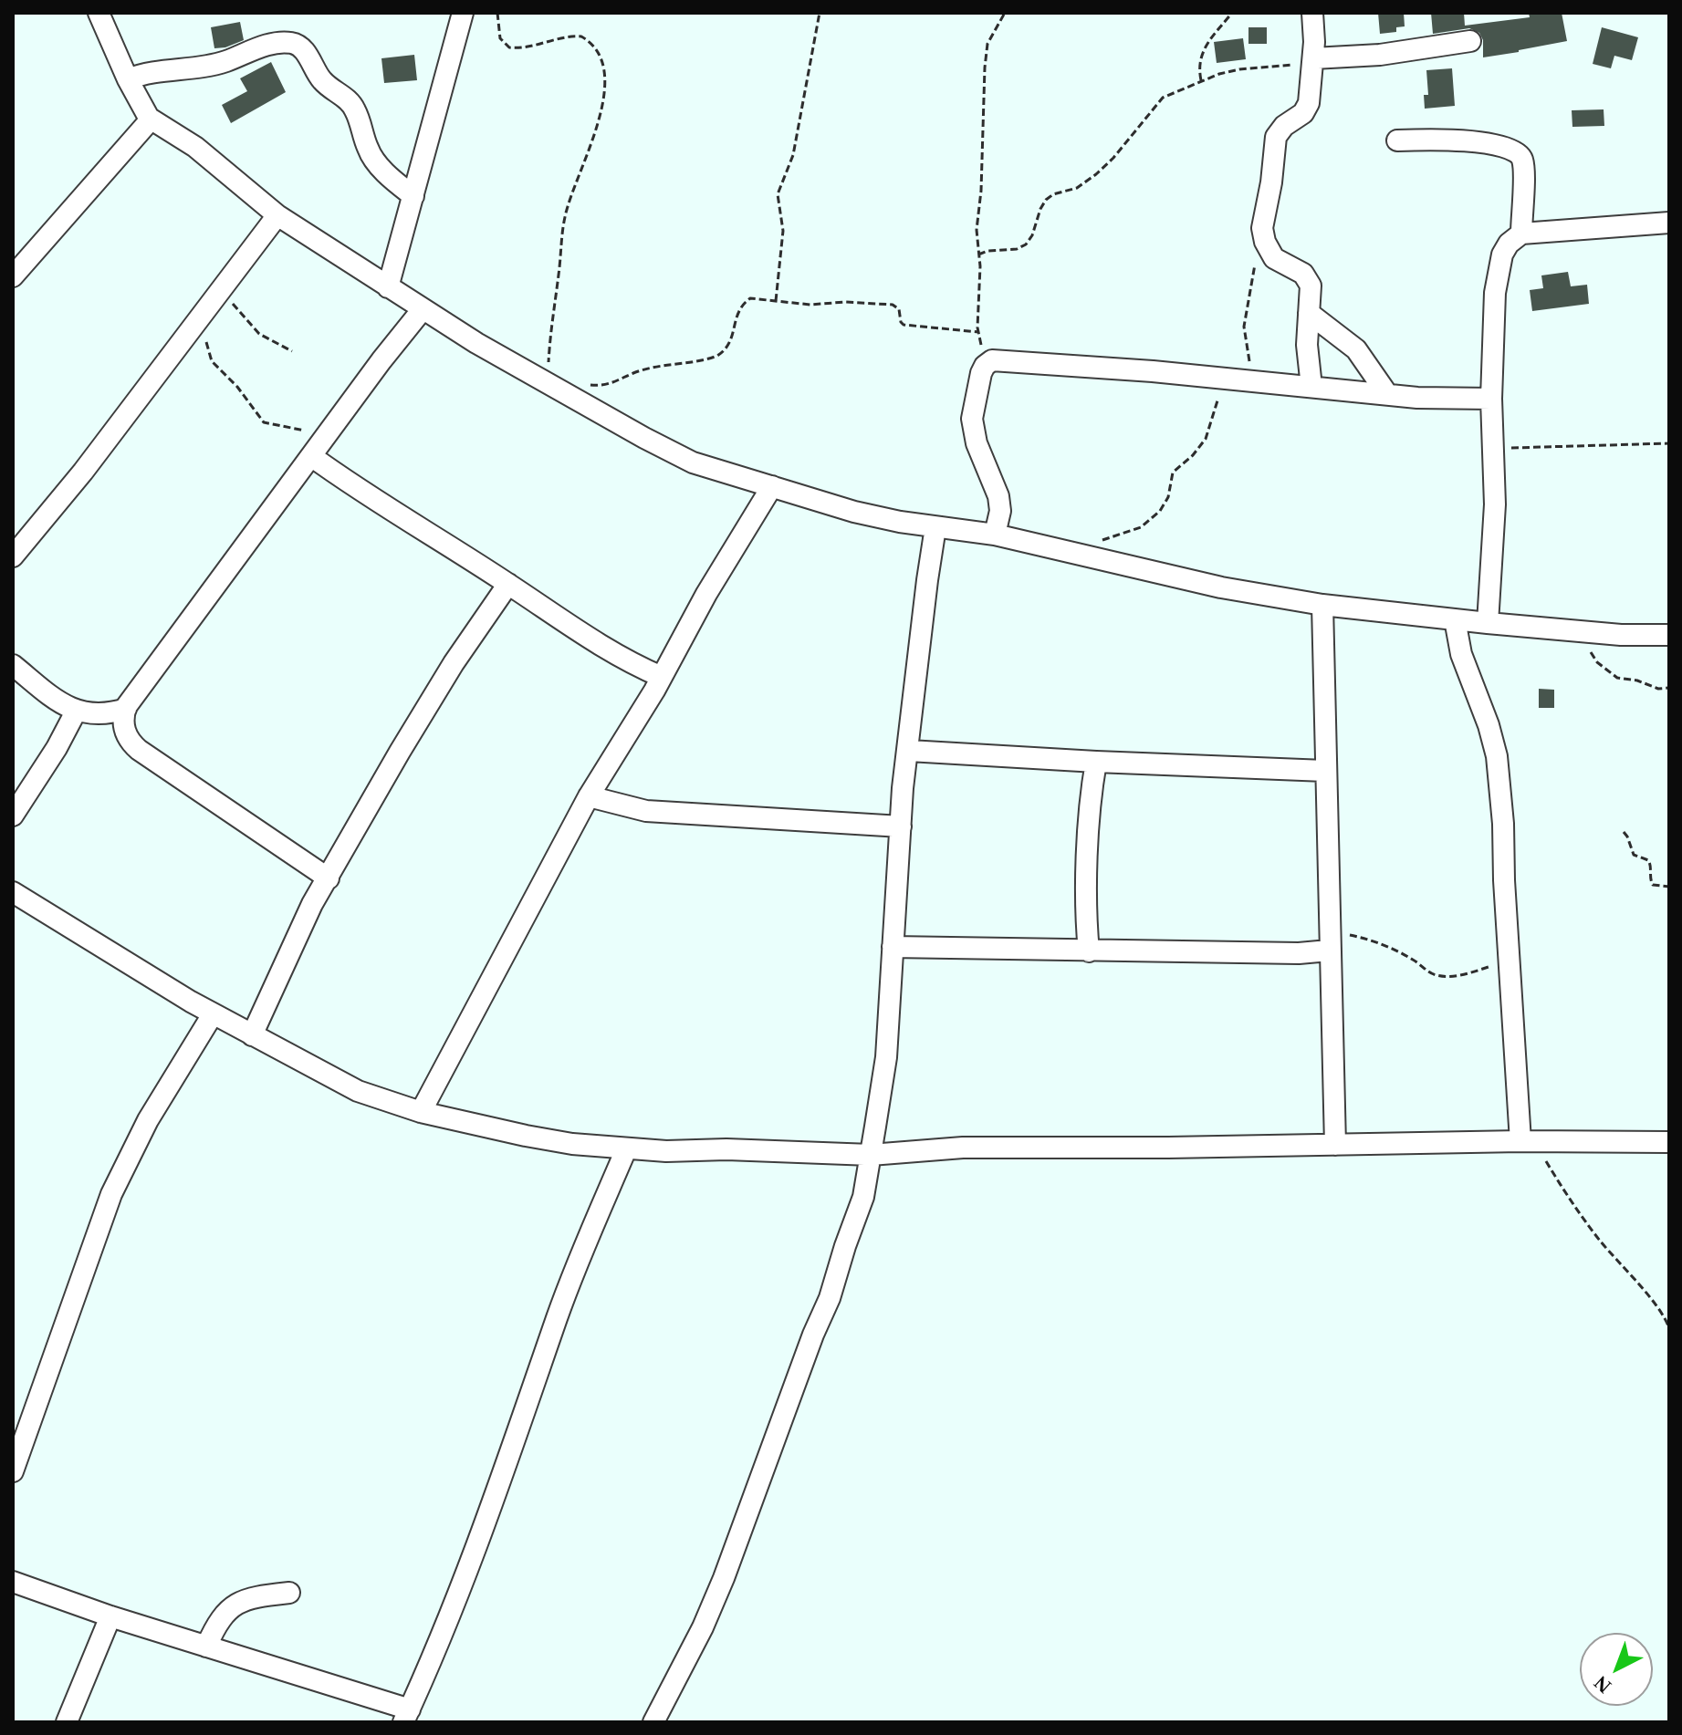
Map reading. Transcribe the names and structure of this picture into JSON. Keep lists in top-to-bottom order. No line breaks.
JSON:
{"north":"bottom left"}
